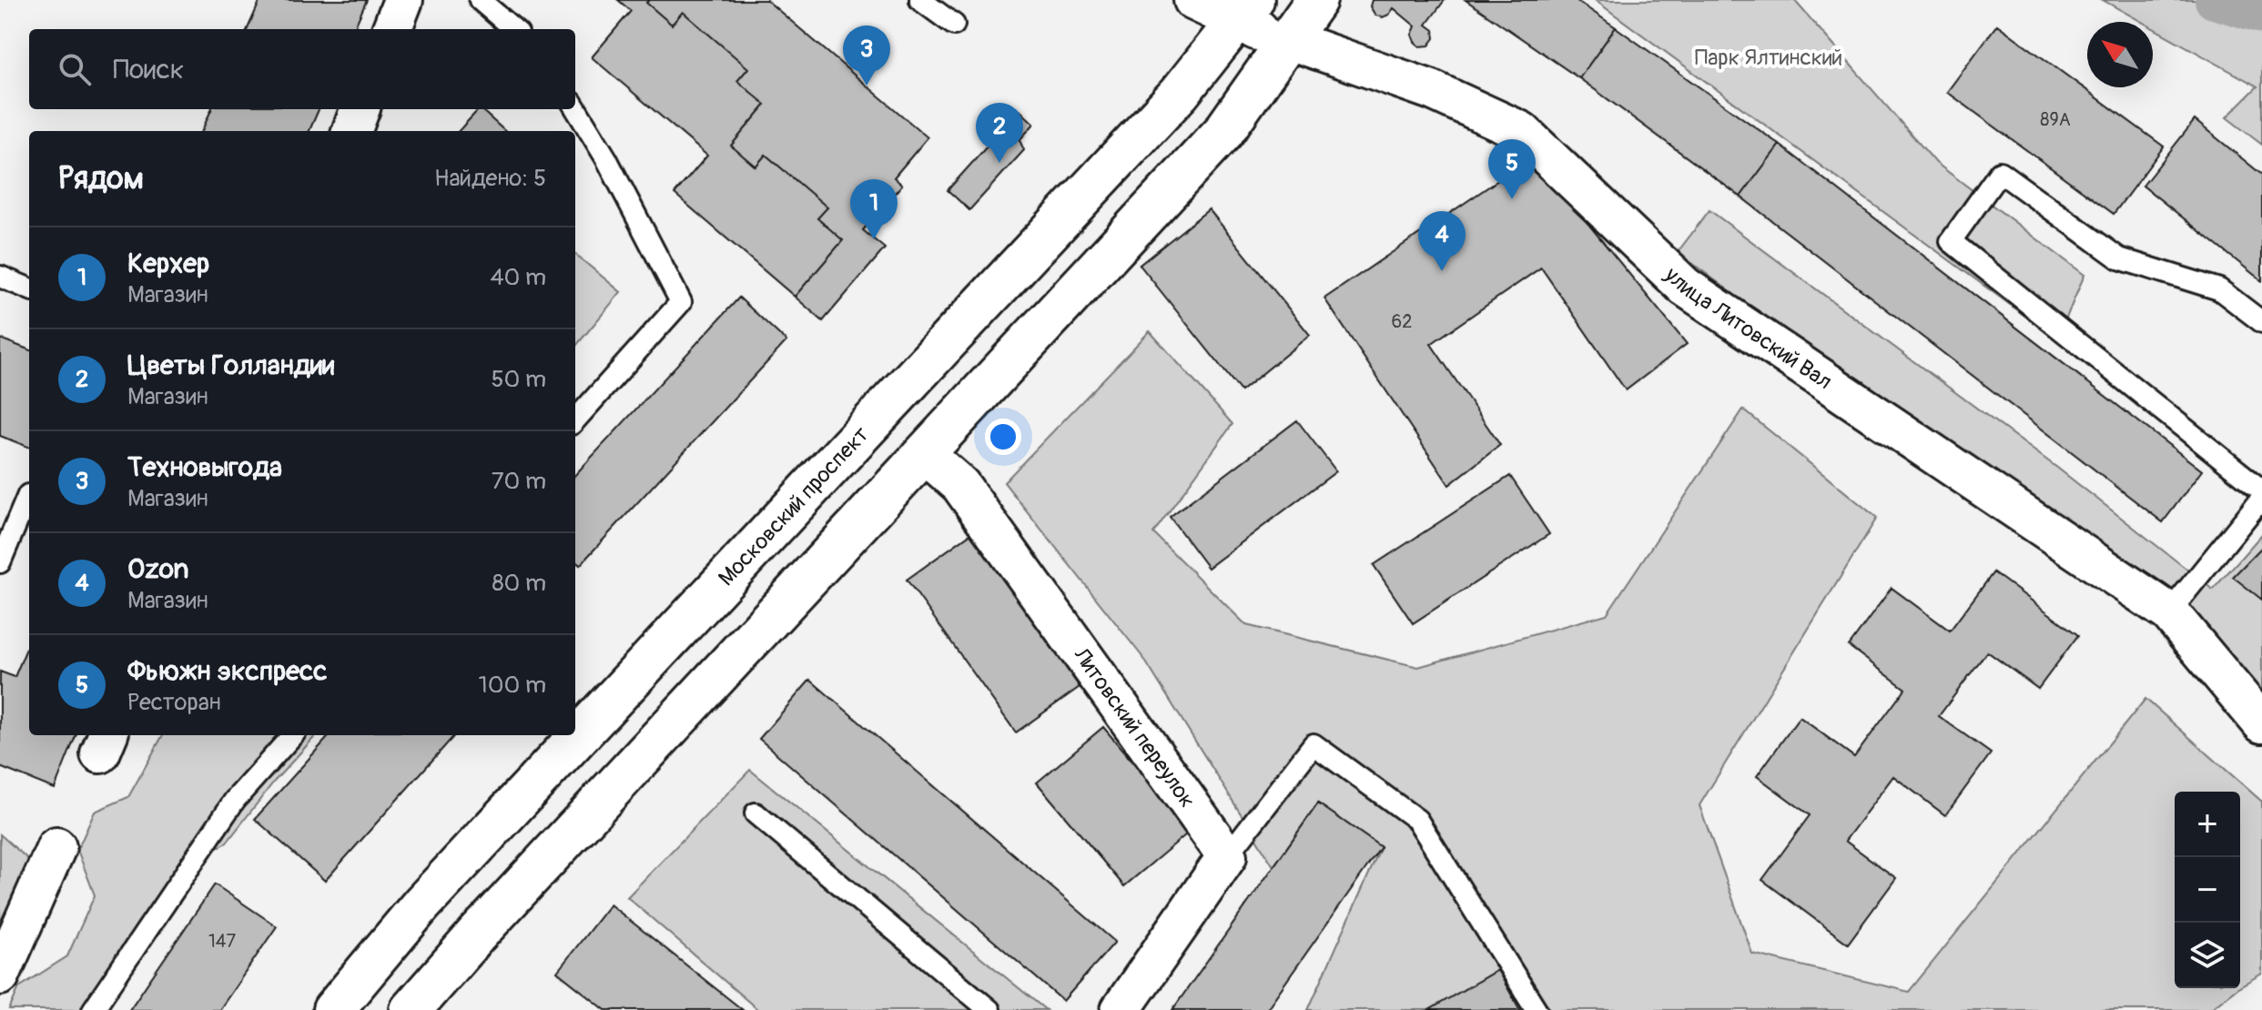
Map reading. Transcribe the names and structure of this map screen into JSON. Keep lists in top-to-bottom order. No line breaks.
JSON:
{"streets":{"main road":["улица Литовский Вал","Московский проспект"],"street":["Литовский переулок"]},"crossings":[["улица Литовский Вал","Московский проспект"]],"parks":["Парк Ялтинский"],"house_numbers":["89А","62","147"],"north":"top left","page":{"pins":["3","2","5","1","4"],"search":"Поиск","heading":["Рядом","Найдено: 5"],"list":[{"mark":"1","name":"Керхер","note":"Магазин","value":"40 m"},{"mark":"2","name":"Цветы Голландии","note":"Магазин","value":"50 m"},{"mark":"3","name":"Техновыгода","note":"Магазин","value":"70 m"},{"mark":"4","name":"Ozon","note":"Магазин","value":"80 m"},{"mark":"5","name":"Фьюжн экспресс","note":"Ресторан","value":"100 m"}],"map_buttons":["+","−"]}}
